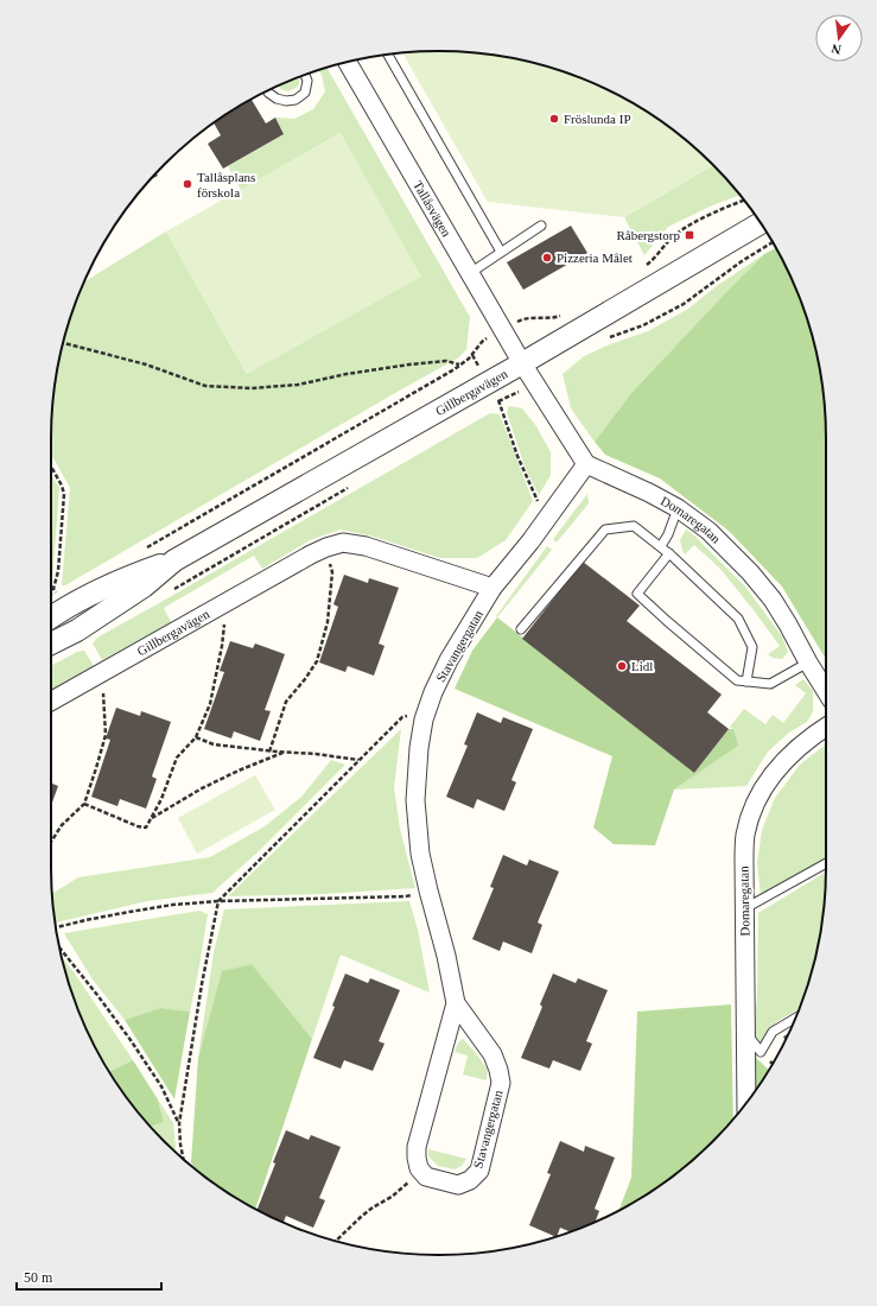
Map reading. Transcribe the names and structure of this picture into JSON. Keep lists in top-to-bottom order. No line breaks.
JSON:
{"streets":{"street":["Tallåsvägen","Gillbergavägen","Domaregatan","Stavangergatan"]},"crossings":[["Tallåsvägen","Gillbergavägen"],["Gillbergavägen","Stavangergatan"],["Domaregatan","Stavangergatan"]],"places":{"other":["Fröslunda IP","Tallåsplans förskola","Pizzeria Målet","Lidl"],"transit":["Råbergstorp"]},"scale_bar":"50 m","north":"bottom"}
